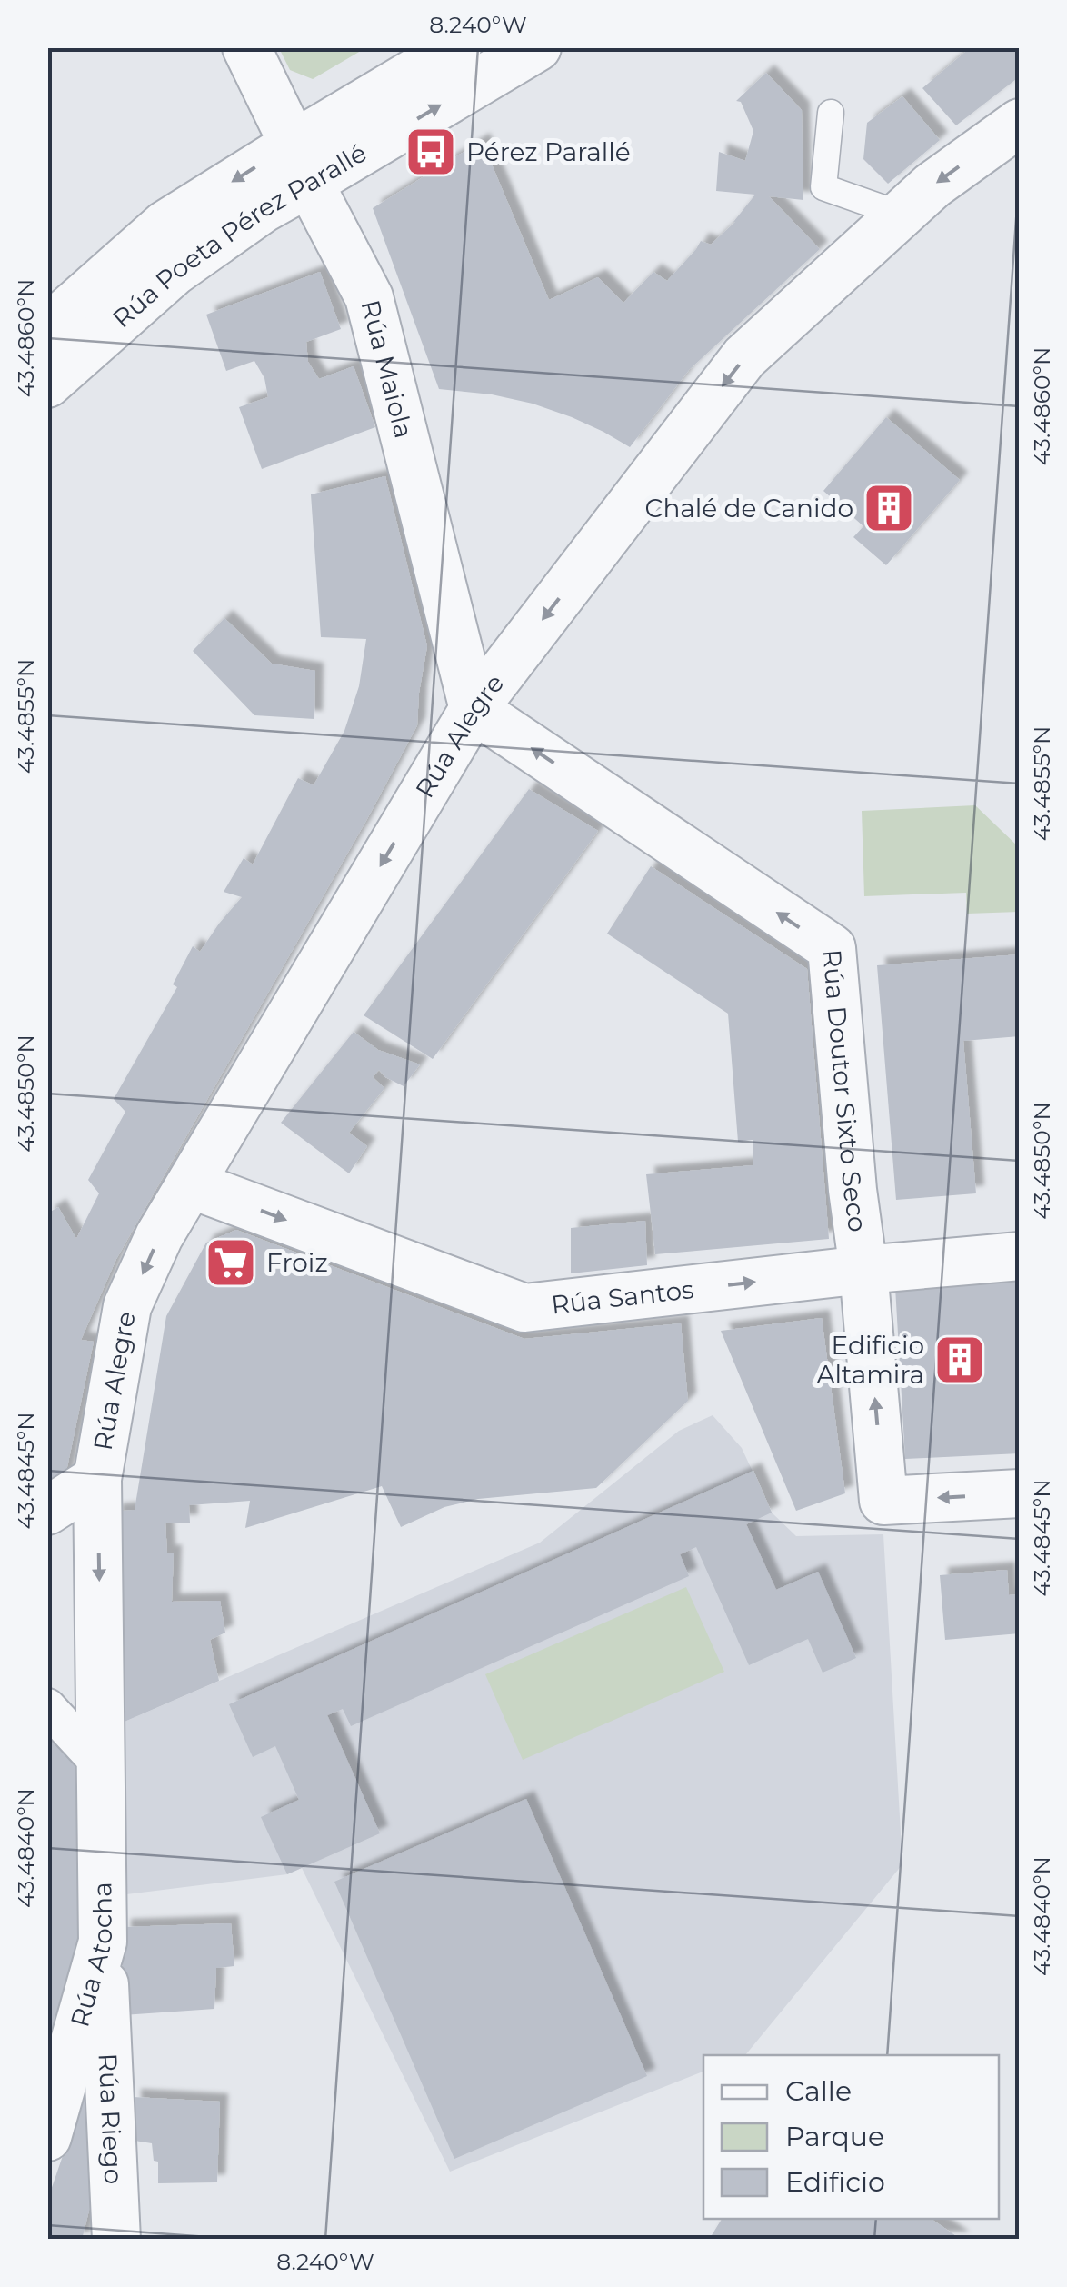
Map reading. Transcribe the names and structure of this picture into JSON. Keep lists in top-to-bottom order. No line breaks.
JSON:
{"streets":{"street":["Rúa Poeta Pérez Parallé","Rúa Maiola","Rúa Alegre","Rúa Doutor Sixto Seco","Rúa Santos","Rúa Atocha","Rúa Riego"]},"crossings":[["Rúa Poeta Pérez Parallé","Rúa Maiola"],["Rúa Maiola","Rúa Alegre"],["Rúa Maiola","Rúa Doutor Sixto Seco"],["Rúa Alegre","Rúa Doutor Sixto Seco"],["Rúa Alegre","Rúa Santos"],["Rúa Alegre","Rúa Atocha"],["Rúa Doutor Sixto Seco","Rúa Santos"],["Rúa Atocha","Rúa Riego"]],"one_way":["Rúa Alegre","Rúa Doutor Sixto Seco","Rúa Santos"],"places":{"bus stop":["Pérez Parallé"],"building":["Chalé de Canido","Edificio Altamira"],"supermarket":["Froiz"]},"legend":["Calle","Parque","Edificio"],"coordinates":["8.240°W","43.4860°N","43.4855°N","43.4850°N","43.4845°N","43.4840°N"]}
